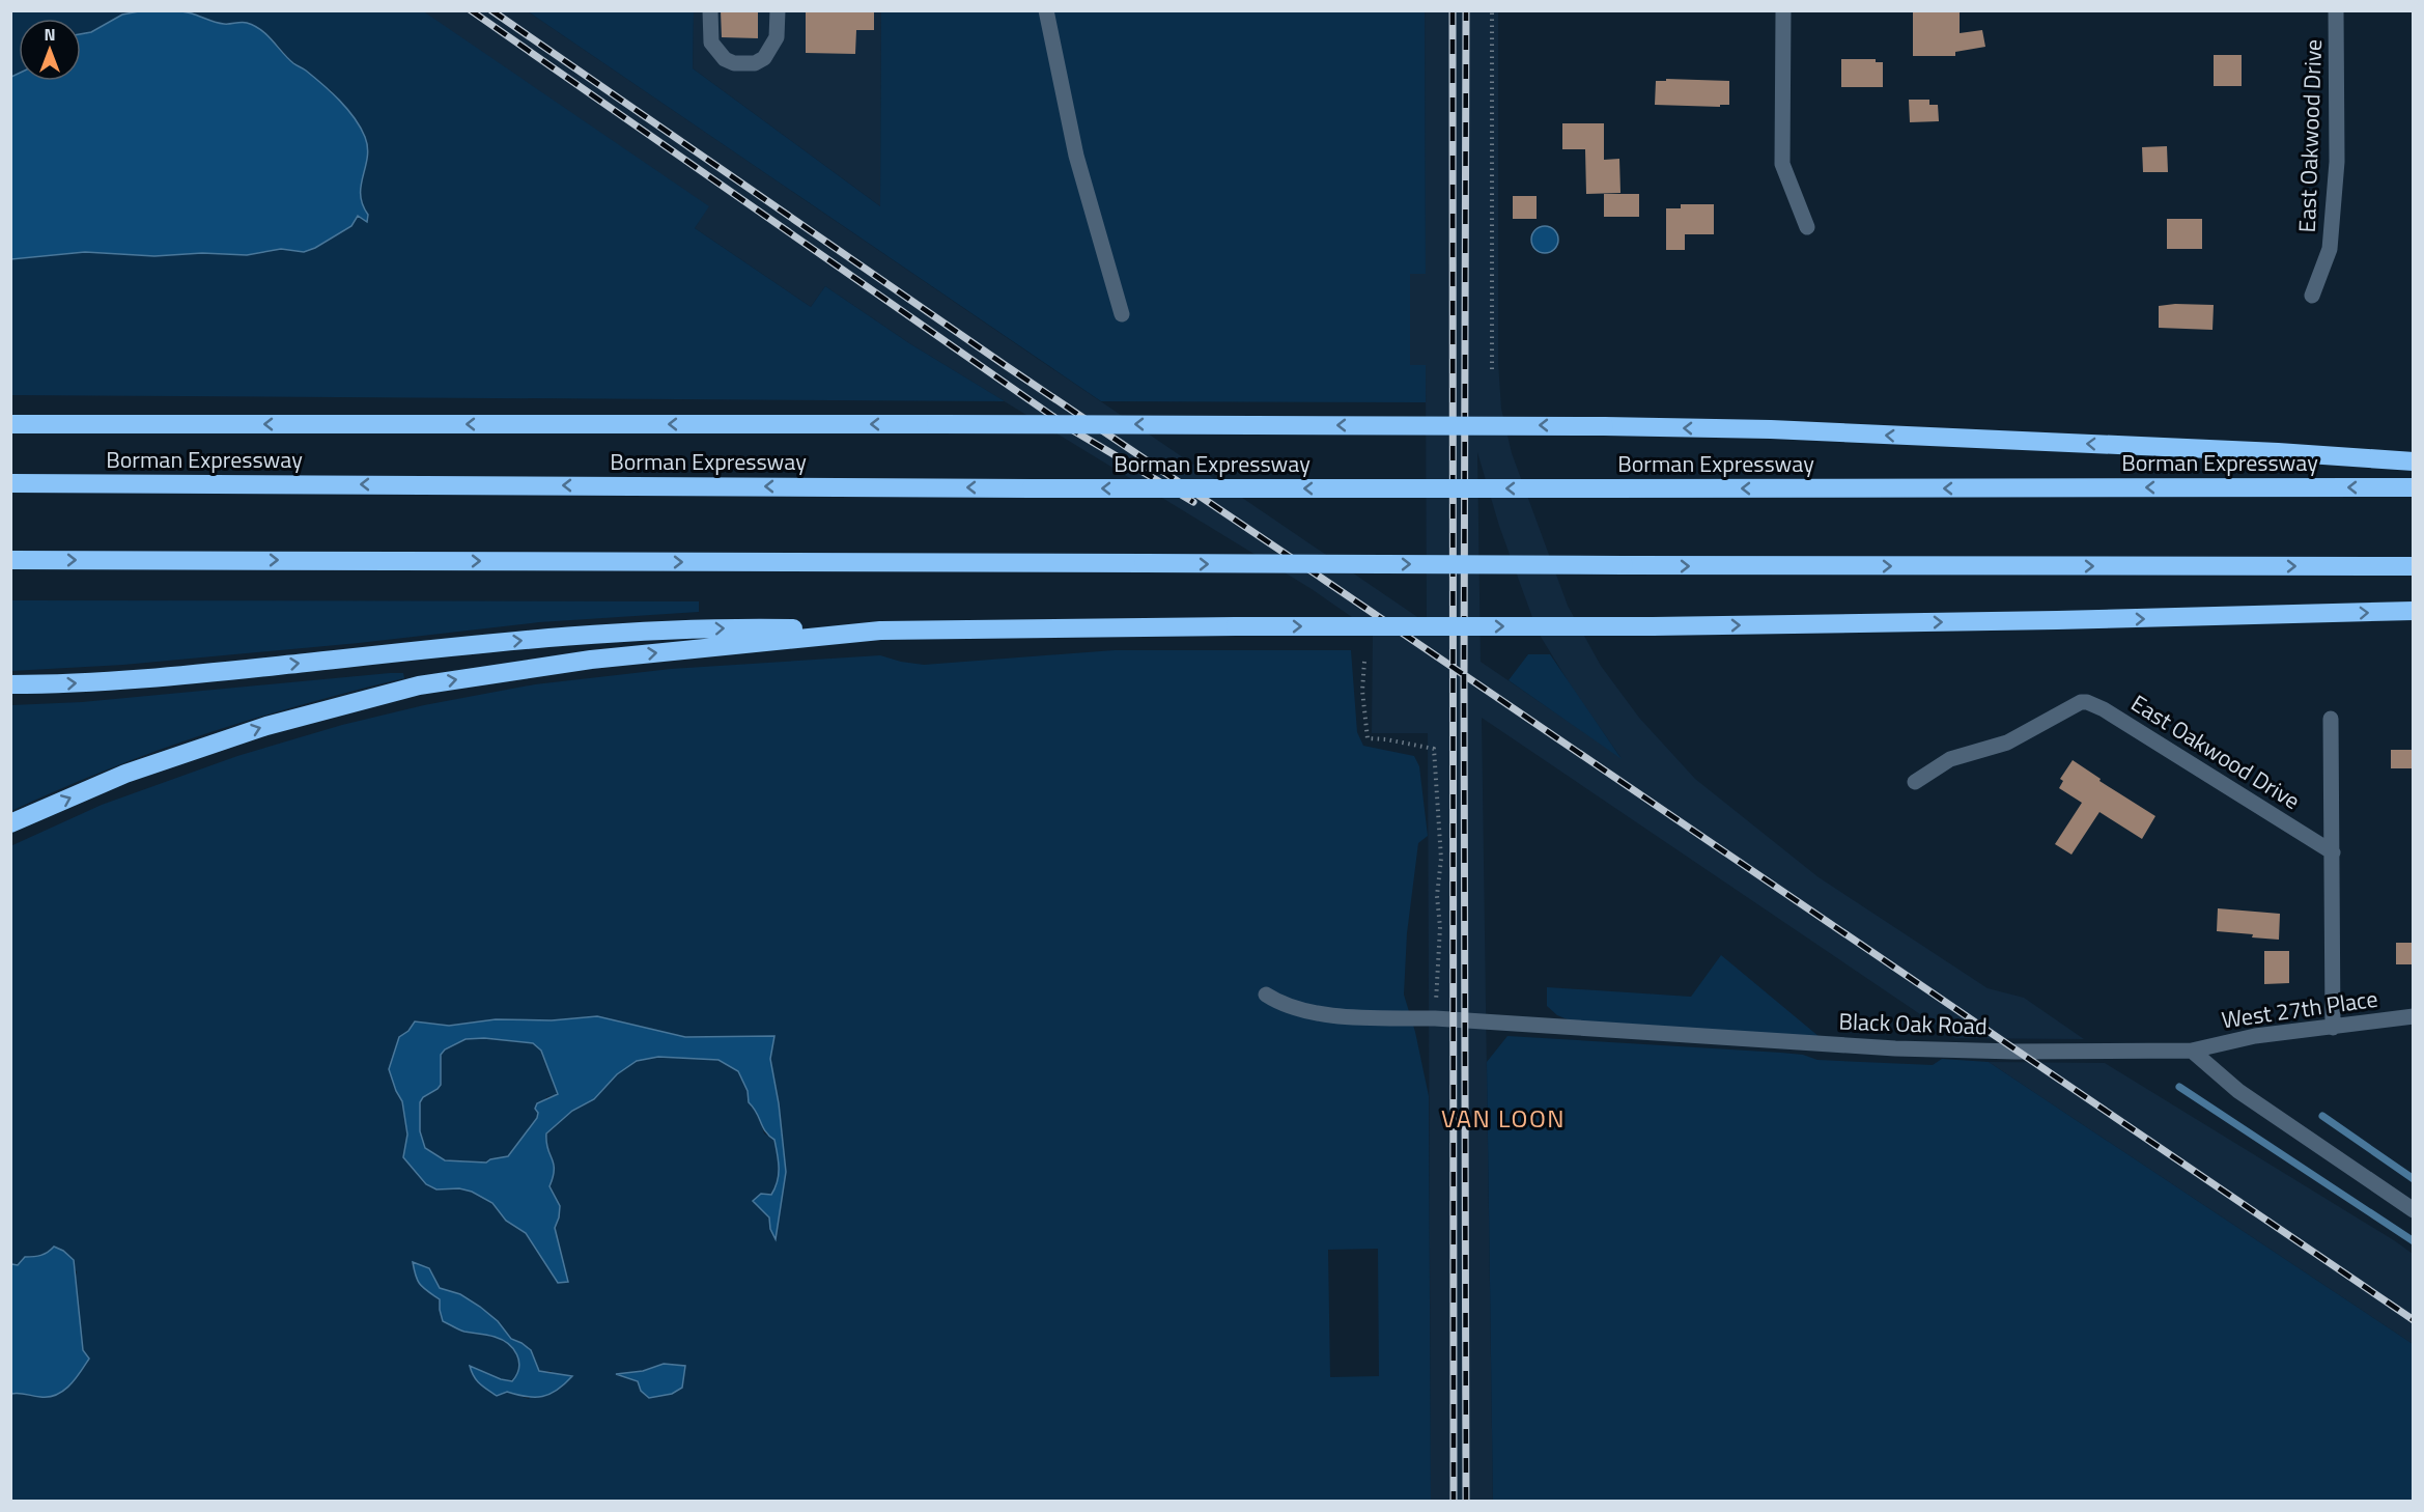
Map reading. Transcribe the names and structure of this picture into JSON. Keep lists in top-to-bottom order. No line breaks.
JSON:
{"streets":{"highway":["Borman Expressway"],"street":["East Oakwood Drive","West 27th Place","Black Oak Road"]},"crossings":[["West 27th Place","Black Oak Road"]],"districts":["VAN LOON"],"north":"top"}
